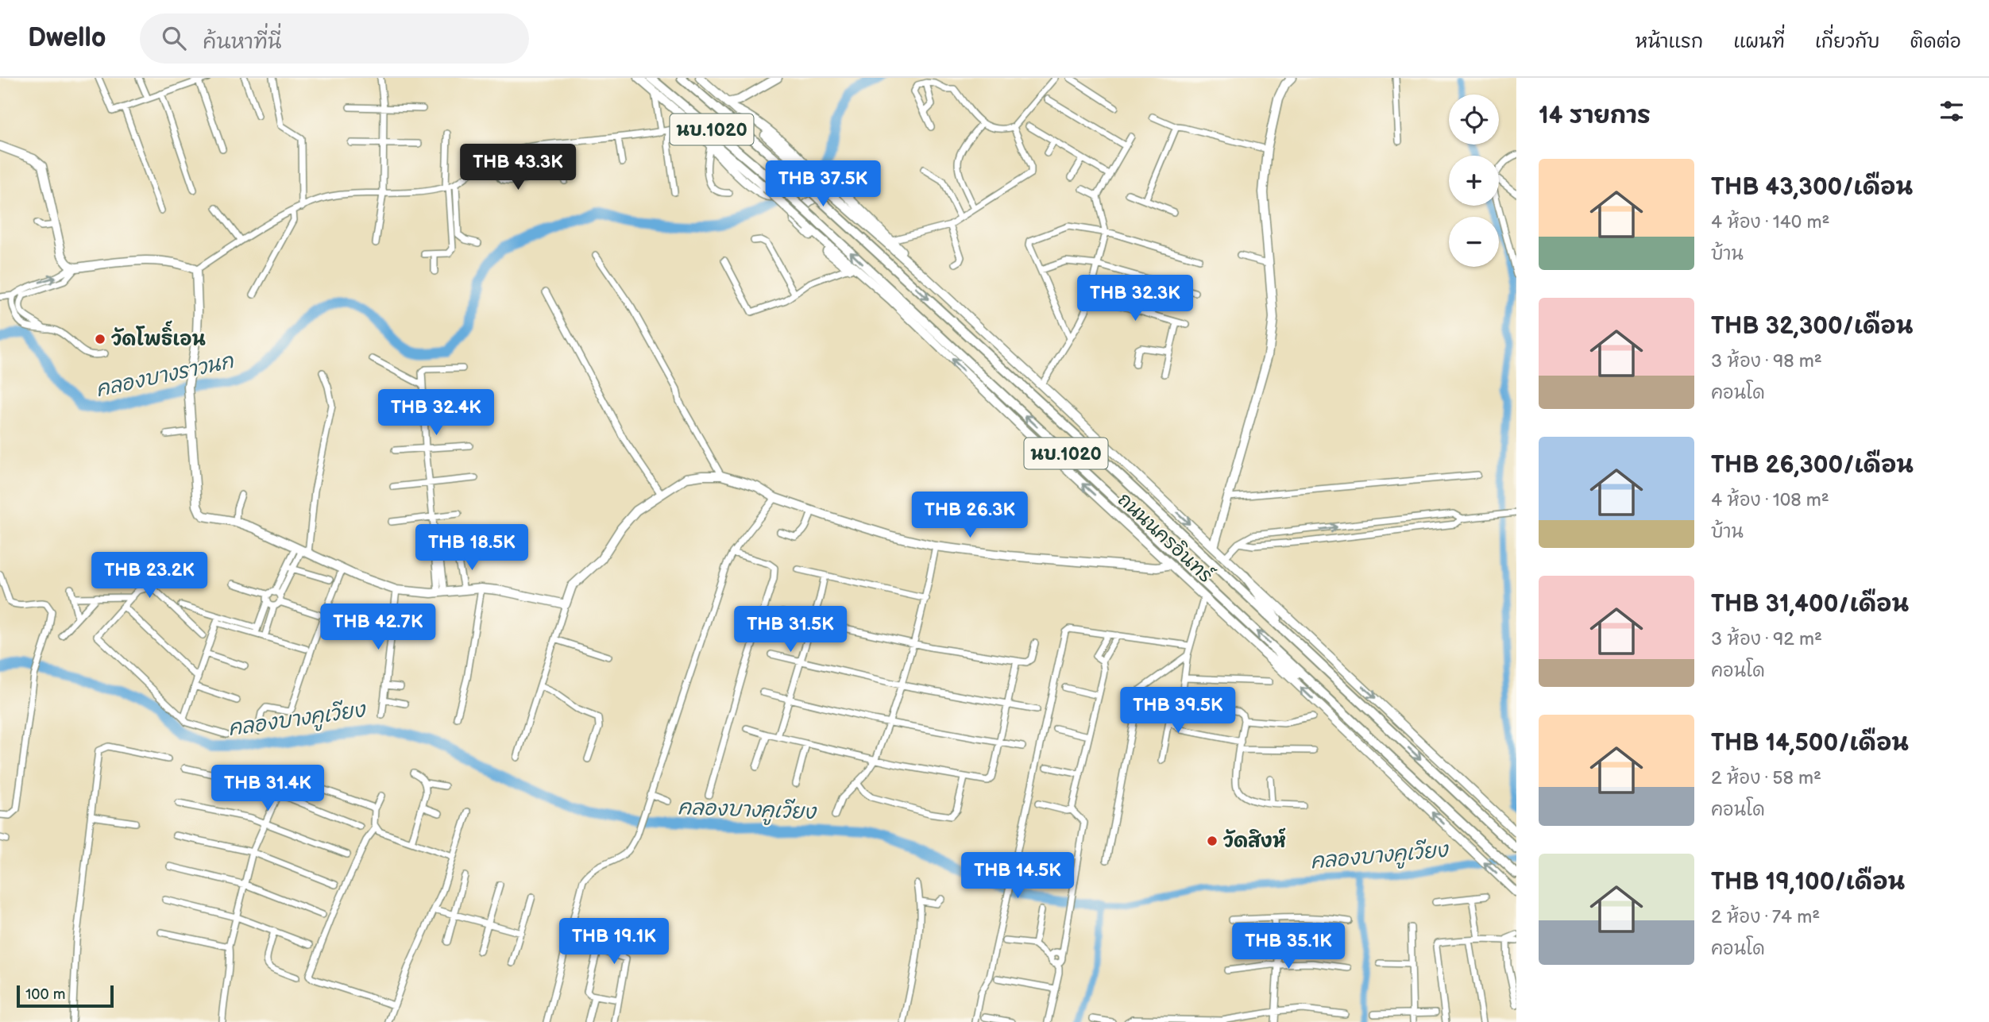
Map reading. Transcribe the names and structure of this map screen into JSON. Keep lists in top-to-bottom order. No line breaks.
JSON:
{"streets":{"main road":["นบ.1020","ถนนนครอินทร์"]},"water":["คลองบางราวนก","คลองบางคูเวียง"],"places":["วัดโพธิ์เอน","วัดสิงห์"],"scale_bar":"100 m","page":{"header":"Dwello","search":"ค้นหาที่นี่","nav":["หน้าแรก","แผนที่","เกี่ยวกับ","ติดต่อ"],"heading":"14 รายการ","map_buttons":["+","−"],"price":["THB 43.3K","THB 37.5K","THB 32.3K","THB 32.4K","THB 26.3K","THB 18.5K","THB 23.2K","THB 42.7K","THB 31.5K","THB 39.5K","THB 31.4K","THB 14.5K","THB 19.1K","THB 35.1K"],"list":[{"name":"THB 43,300/เดือน","note":"4 ห้อง · 140 m² · บ้าน"},{"name":"THB 32,300/เดือน","note":"3 ห้อง · 98 m² · คอนโด"},{"name":"THB 26,300/เดือน","note":"4 ห้อง · 108 m² · บ้าน"},{"name":"THB 31,400/เดือน","note":"3 ห้อง · 92 m² · คอนโด"},{"name":"THB 14,500/เดือน","note":"2 ห้อง · 58 m² · คอนโด"},{"name":"THB 19,100/เดือน","note":"2 ห้อง · 74 m² · คอนโด"}],"scale":"100 m"}}
